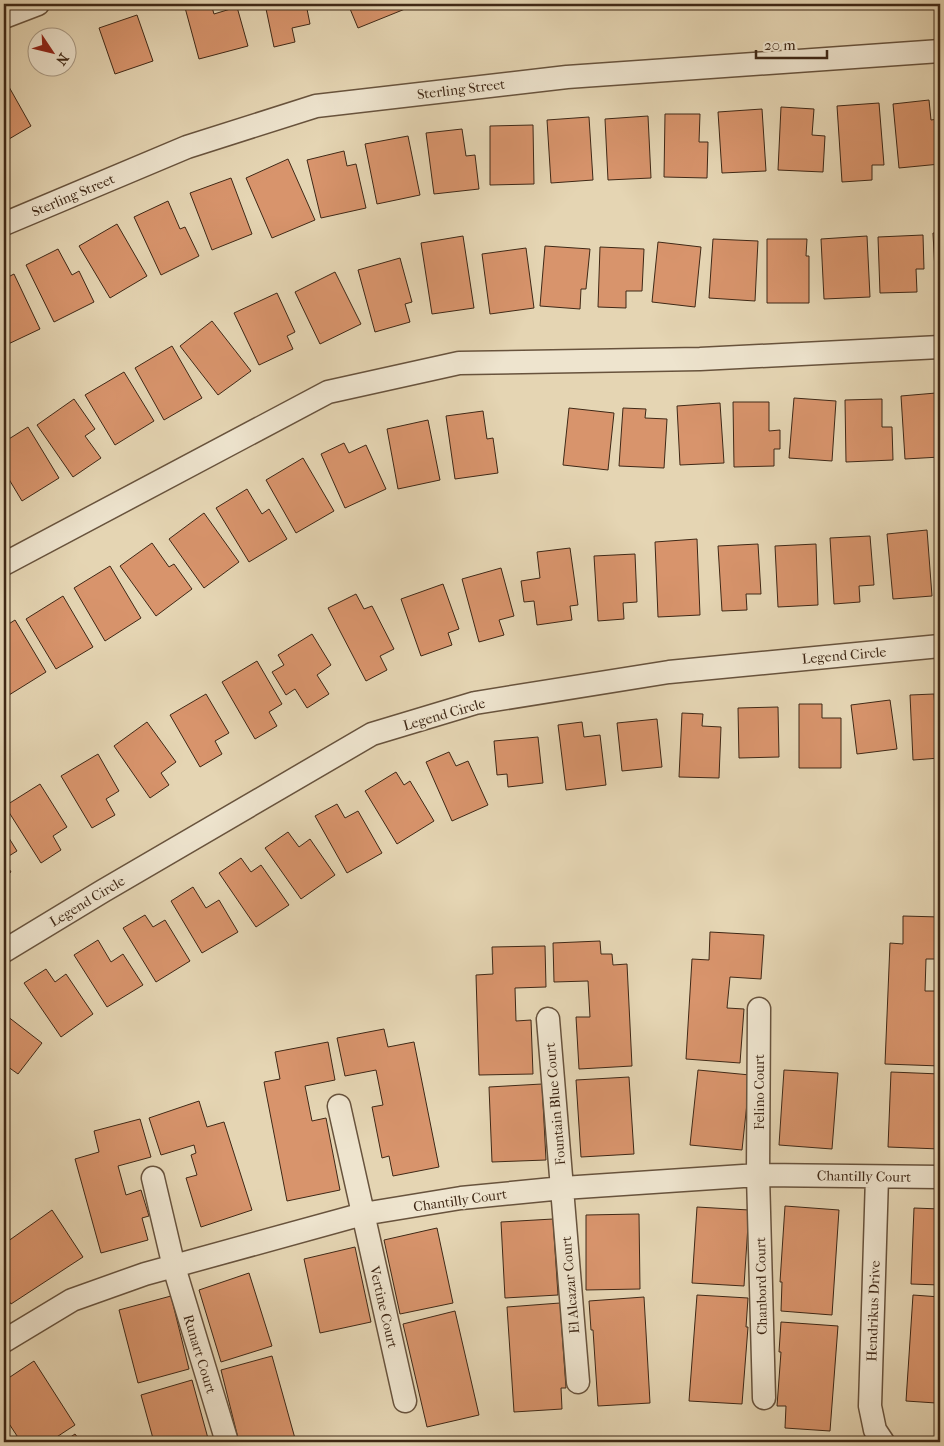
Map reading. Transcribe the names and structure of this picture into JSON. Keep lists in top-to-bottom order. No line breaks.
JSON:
{"streets":{"street":["Sterling Street","Legend Circle","Felino Court","Fountain Blue Court","Chantilly Court","El Alcazar Court","Chanbord Court","Vertine Court","Hendrikus Drive","Runart Court"]},"crossings":[["Felino Court","Chantilly Court"],["Felino Court","Chanbord Court"],["Fountain Blue Court","Chantilly Court"],["Fountain Blue Court","El Alcazar Court"],["Chantilly Court","El Alcazar Court"],["Chantilly Court","Chanbord Court"],["Chantilly Court","Vertine Court"],["Chantilly Court","Hendrikus Drive"],["Chantilly Court","Runart Court"]],"scale_bar":"20 m","north":"bottom right"}
